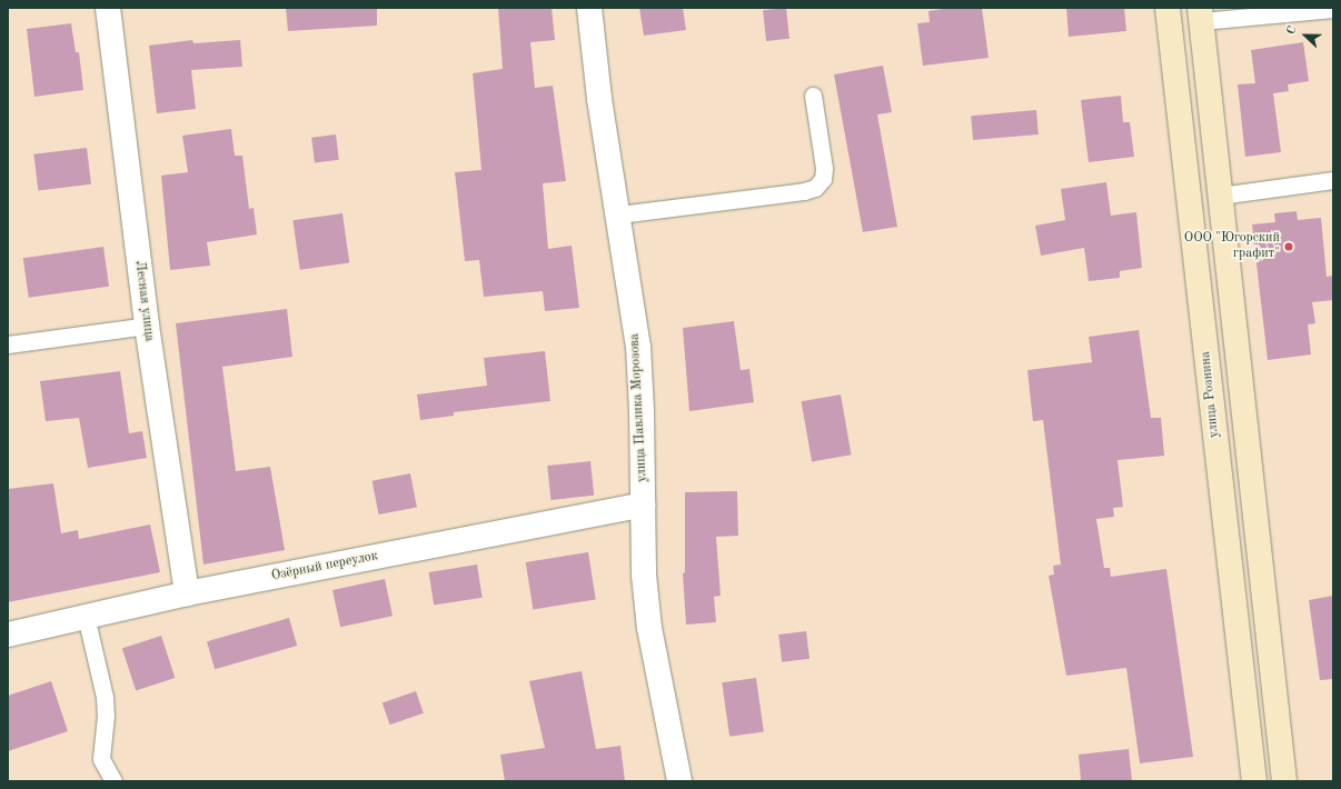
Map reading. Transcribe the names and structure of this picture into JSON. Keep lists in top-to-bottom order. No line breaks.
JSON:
{"streets":{"main road":["улица Рознина"],"street":["Лесная улица","улица Павлика Морозова","Озёрный переулок"]},"crossings":[["Лесная улица","Озёрный переулок"],["улица Павлика Морозова","Озёрный переулок"]],"places":["ООО \"Югорский графит\""],"north":"left"}
